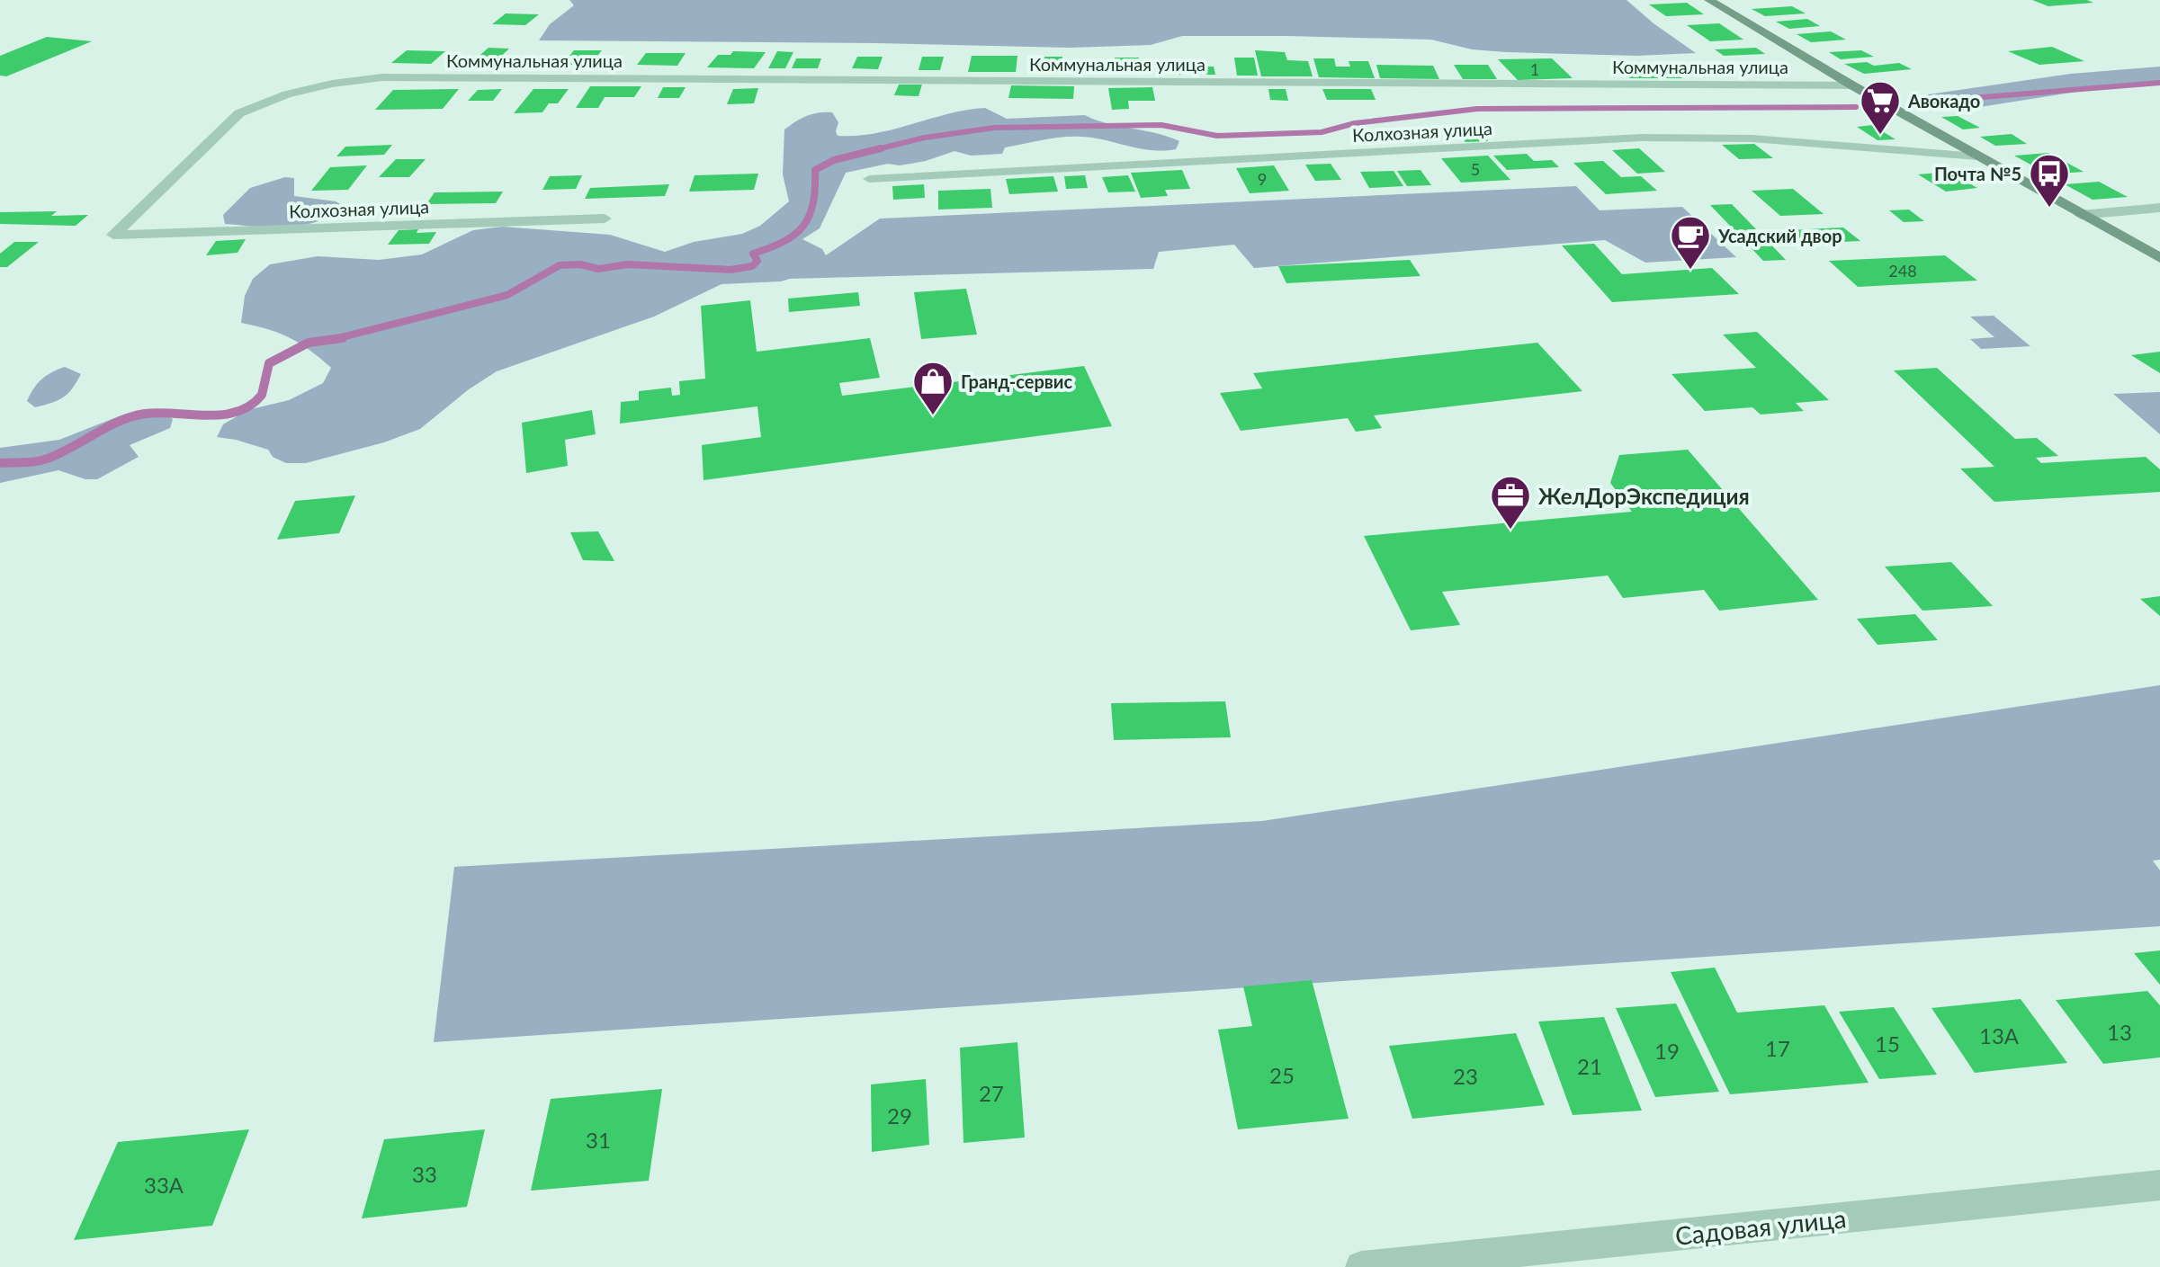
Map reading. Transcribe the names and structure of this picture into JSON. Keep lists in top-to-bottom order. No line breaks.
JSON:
{"streets":{"street":["Коммунальная улица","Колхозная улица","Садовая улица"]},"crossings":[["Коммунальная улица","Колхозная улица"]],"places":{"supermarket":["Авокадо"],"bus stop":["Почта №5"],"cafe":["Усадский двор"],"shop":["Гранд-сервис"],"office":["ЖелДорЭкспедиция"]},"house_numbers":["1","5","9","248","13","13А","15","17","19","21","25","23","27","29","31","33","33А"]}
